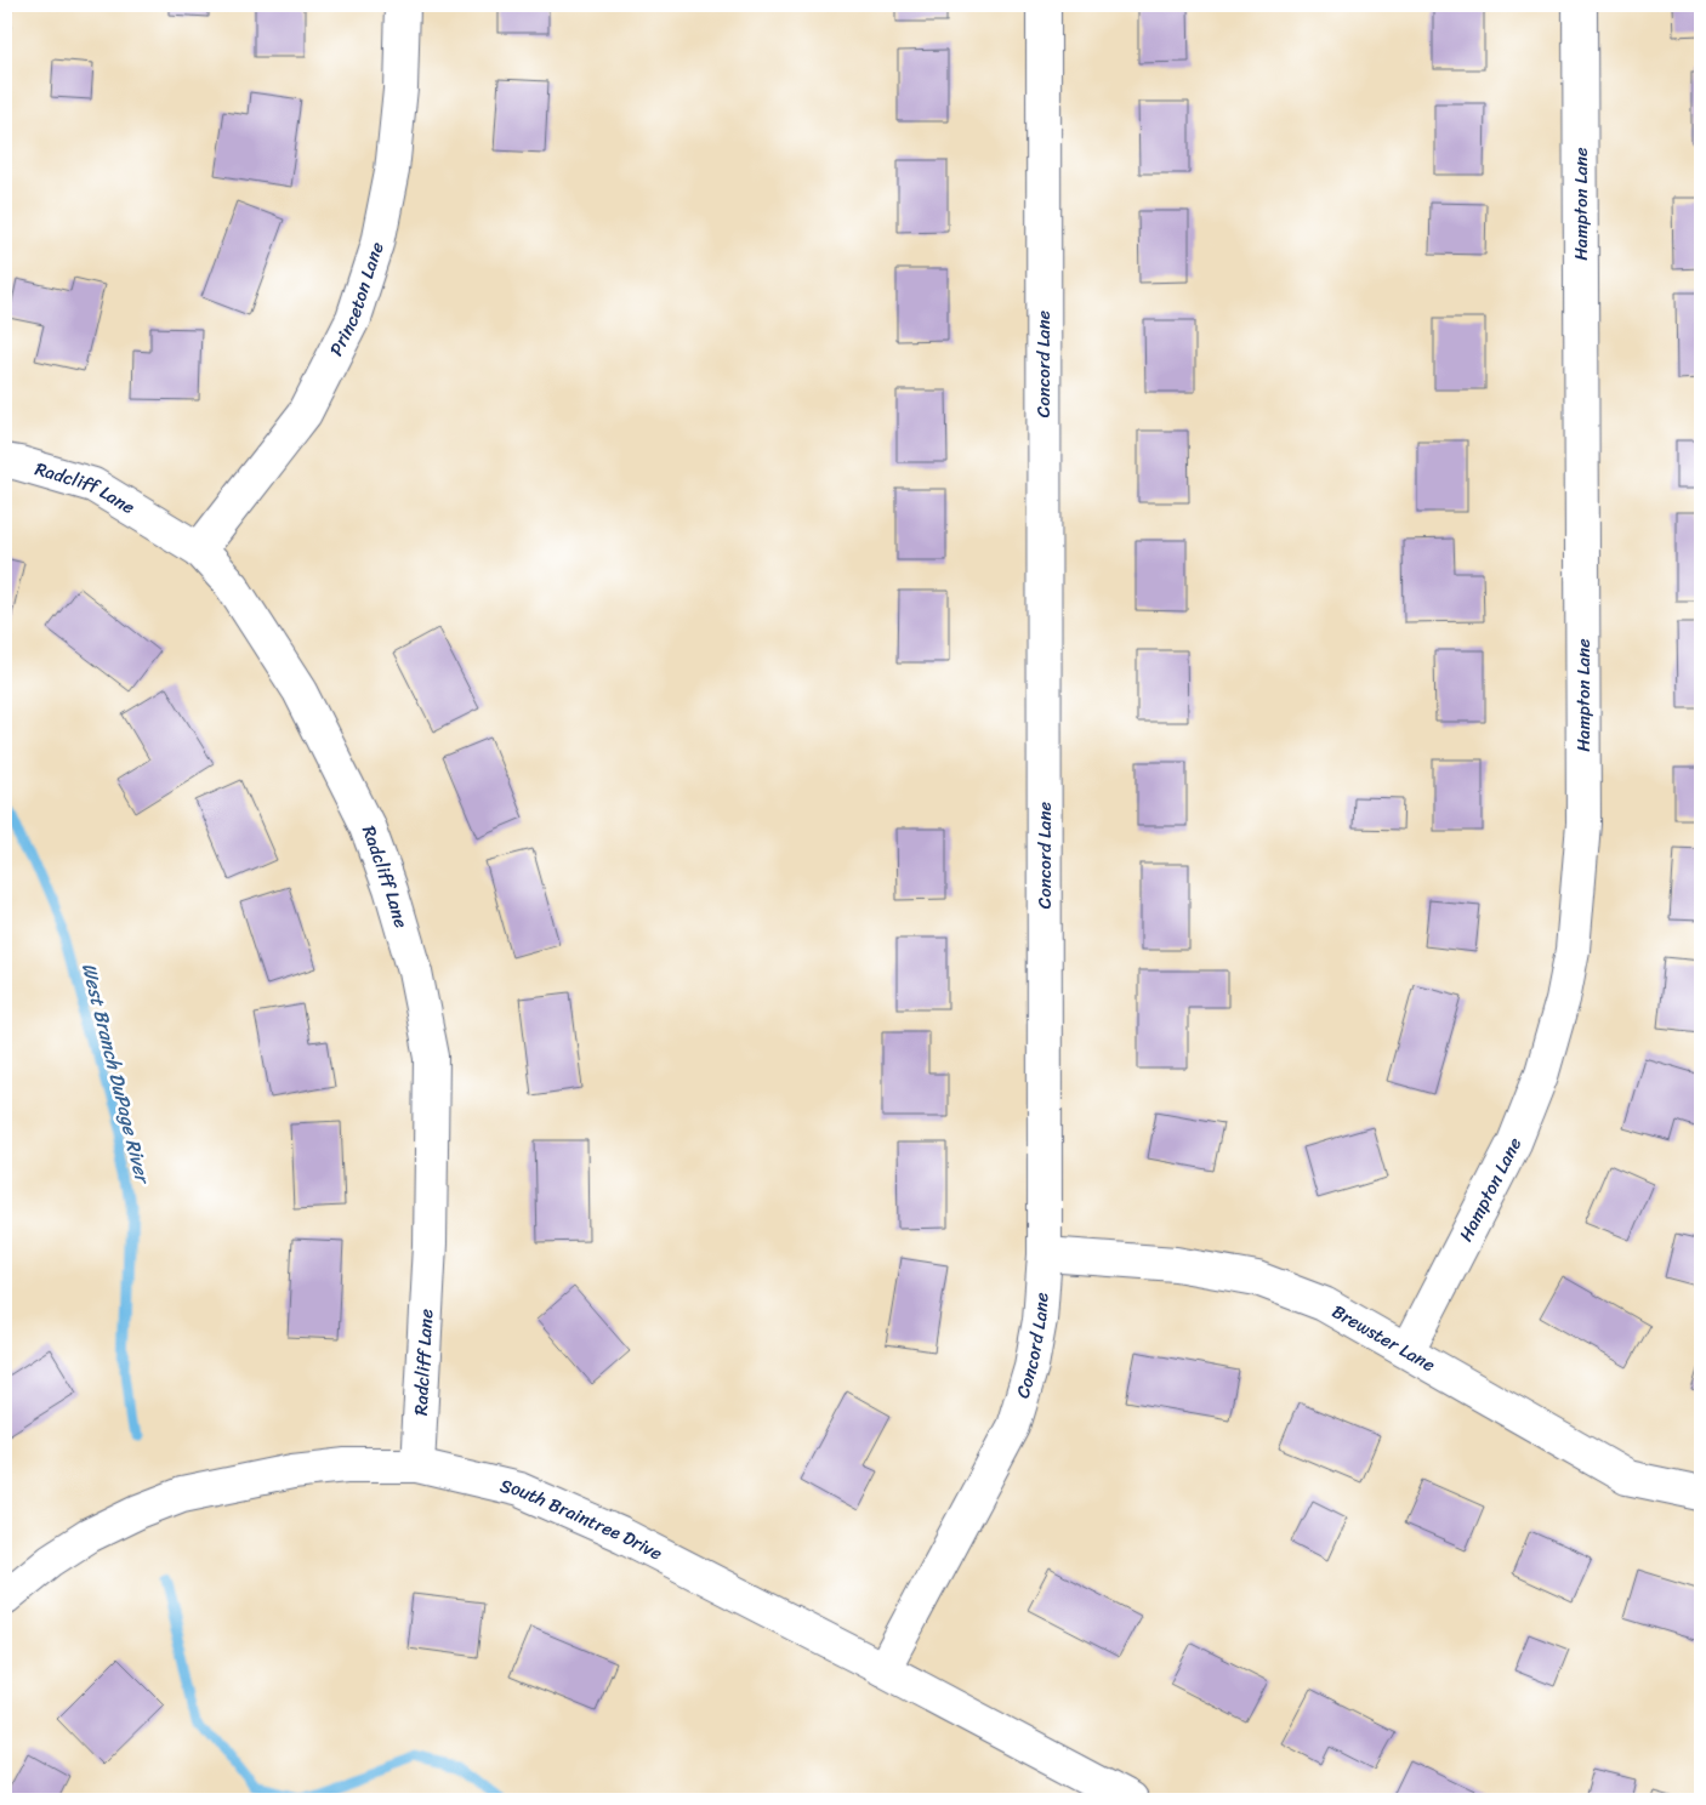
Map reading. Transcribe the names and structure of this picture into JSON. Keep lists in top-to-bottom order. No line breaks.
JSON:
{"streets":{"street":["Hampton Lane","Princeton Lane","Concord Lane","Radcliff Lane","Brewster Lane","South Braintree Drive"]},"crossings":[["Hampton Lane","Brewster Lane"],["Princeton Lane","Radcliff Lane"],["Concord Lane","Brewster Lane"],["Concord Lane","South Braintree Drive"],["Radcliff Lane","South Braintree Drive"]],"water":["West Branch DuPage River"]}
